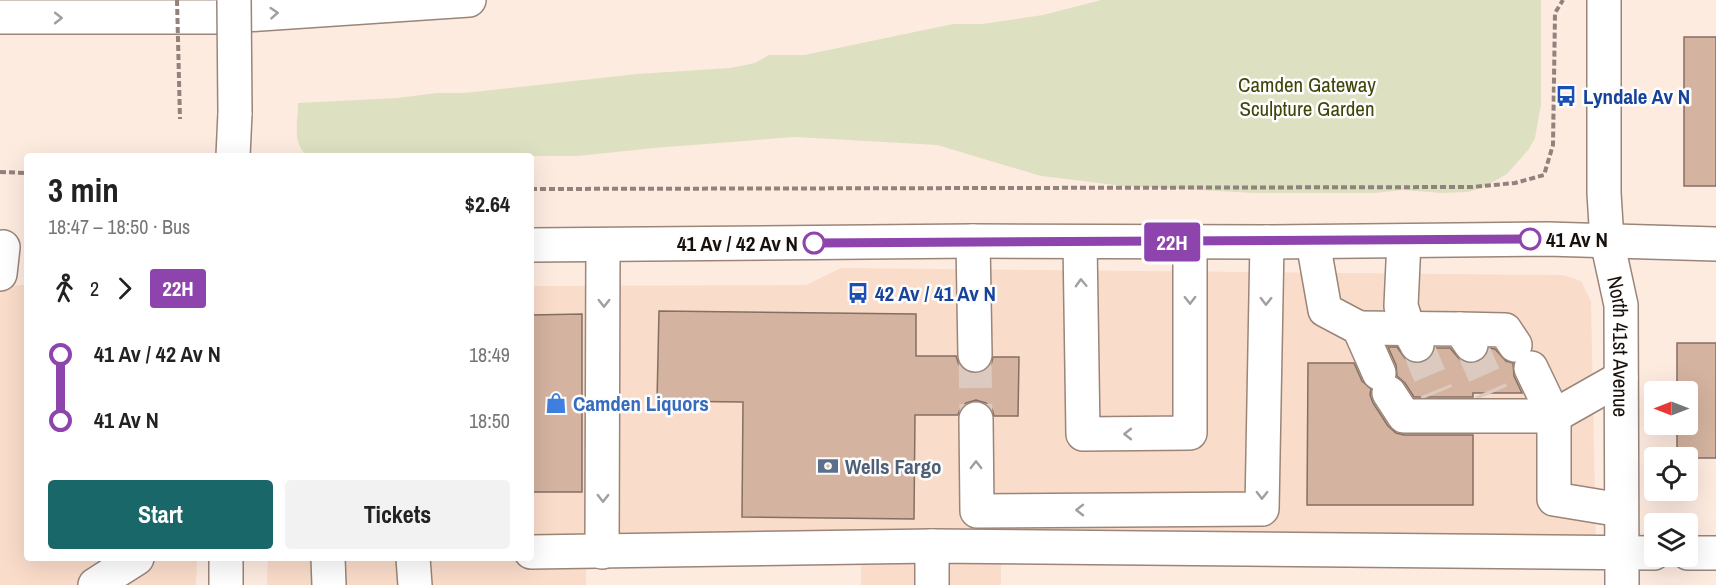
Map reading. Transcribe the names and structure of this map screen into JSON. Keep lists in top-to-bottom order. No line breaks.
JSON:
{"streets":{"main road":["North 41st Avenue"]},"parks":["Camden Gateway Sculpture Garden"],"places":{"bus stop":["Lyndale Av N","42 Av / 41 Av N"],"other":["41 Av N","41 Av / 42 Av N"],"shop":["Camden Liquors"],"bank":["Wells Fargo"]},"lines":["bus line 22H"],"north":"left","page":{"on_map":"22H","heading":["3 min","18:47 – 18:50 · Bus","$2.64"],"legs":["2","22H"],"list":[{"name":"41 Av / 42 Av N","value":"18:49"},{"name":"41 Av N","value":"18:50"}],"buttons":["Start","Tickets"]}}
